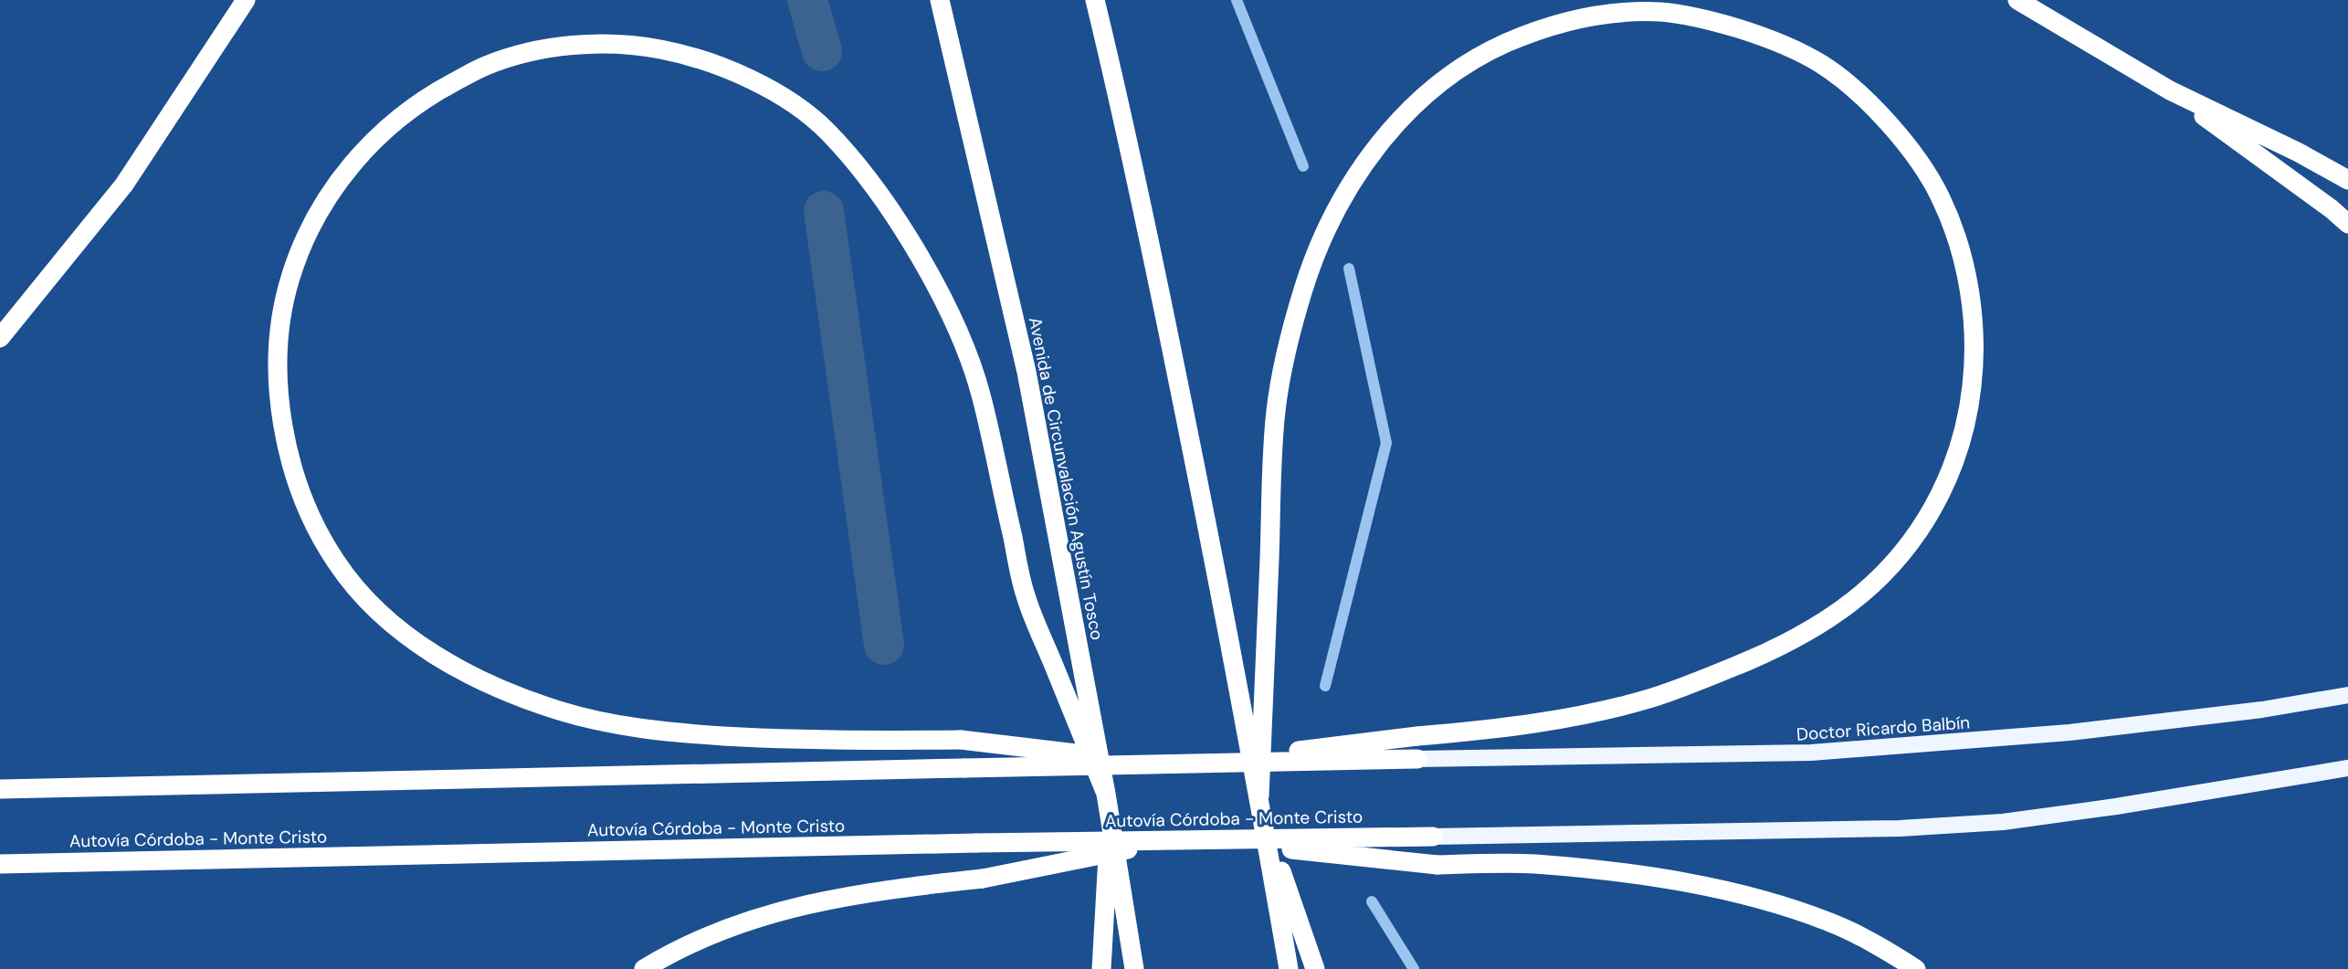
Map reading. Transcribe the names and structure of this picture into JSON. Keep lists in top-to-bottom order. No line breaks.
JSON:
{"streets":{"highway":["Avenida de Circunvalación Agustín Tosco","Autovía Córdoba - Monte Cristo"],"main road":["Doctor Ricardo Balbín"]}}
